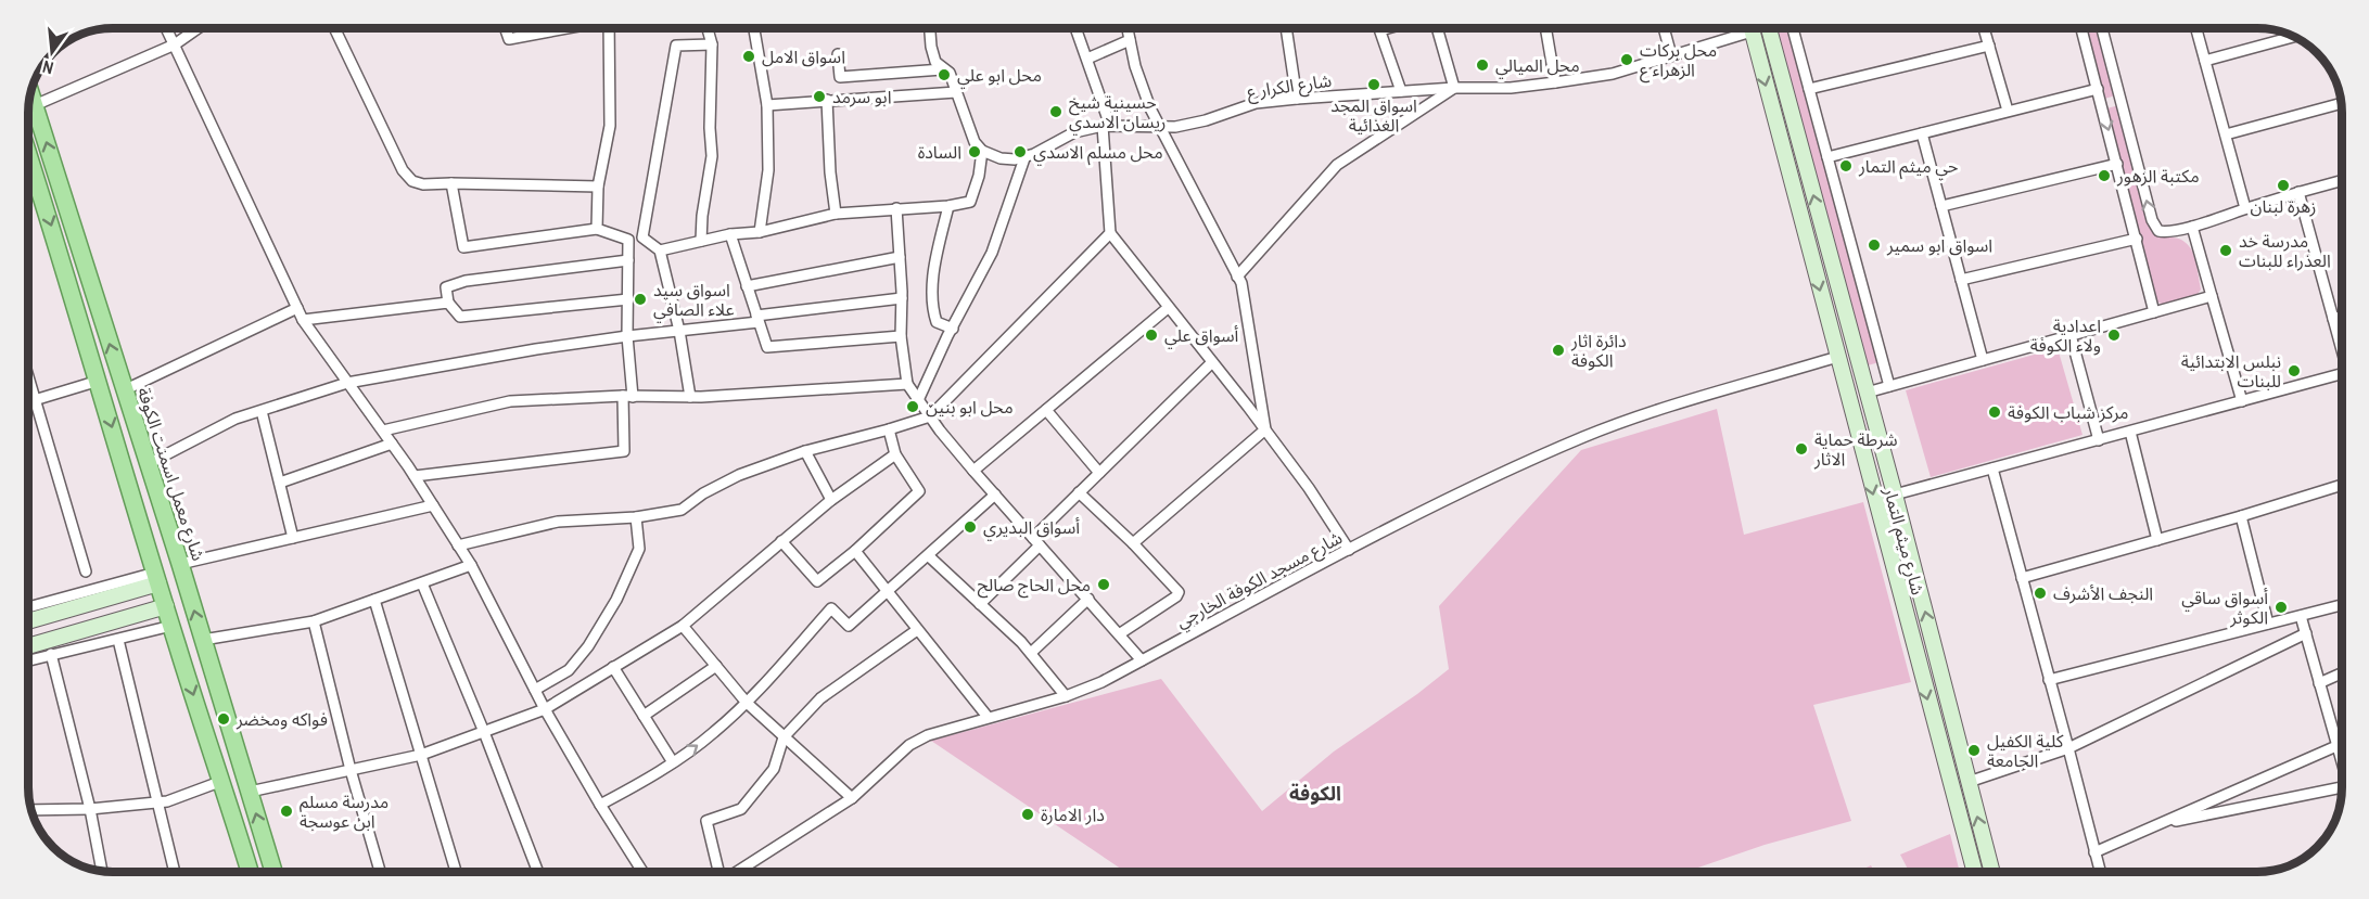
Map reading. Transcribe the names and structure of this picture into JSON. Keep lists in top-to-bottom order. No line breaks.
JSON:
{"streets":{"main road":["شارع معمل اسمنت الكوفة"],"street":["شارع الكرار ع","شارع ميثم التمار","شارع مسجد الكوفة الخارجي"]},"crossings":[["شارع ميثم التمار","شارع مسجد الكوفة الخارجي"]],"districts":["الكوفة"],"places":["اسواق الامل","محل بركات الزهراء ع","محل الميالي","محل ابو علي","اسواق المجد الغذائية","ابو سرمد","حسينية شيخ ريسان الاسدي","السادة","محل مسلم الاسدي","حي ميثم التمار","مكتبة الزهور","زهرة لبنان","اسواق ابو سمير","مدرسة خد العذراء للبنات","اسواق سيد علاء الصافي","أسواق علي","اعدادية ولاء الكوفة","دائرة اثار الكوفة","نبلس الابتدائية للبنات","محل ابو بنين","مركز شباب الكوفة","شرطة حماية الاثار","أسواق البديري","محل الحاج صالح","النجف الأشرف","أسواق ساقي الكوثر","فواكه ومخضر","كلية الكفيل الجامعة","مدرسة مسلم ابن عوسجة","دار الامارة"],"north":"bottom"}
